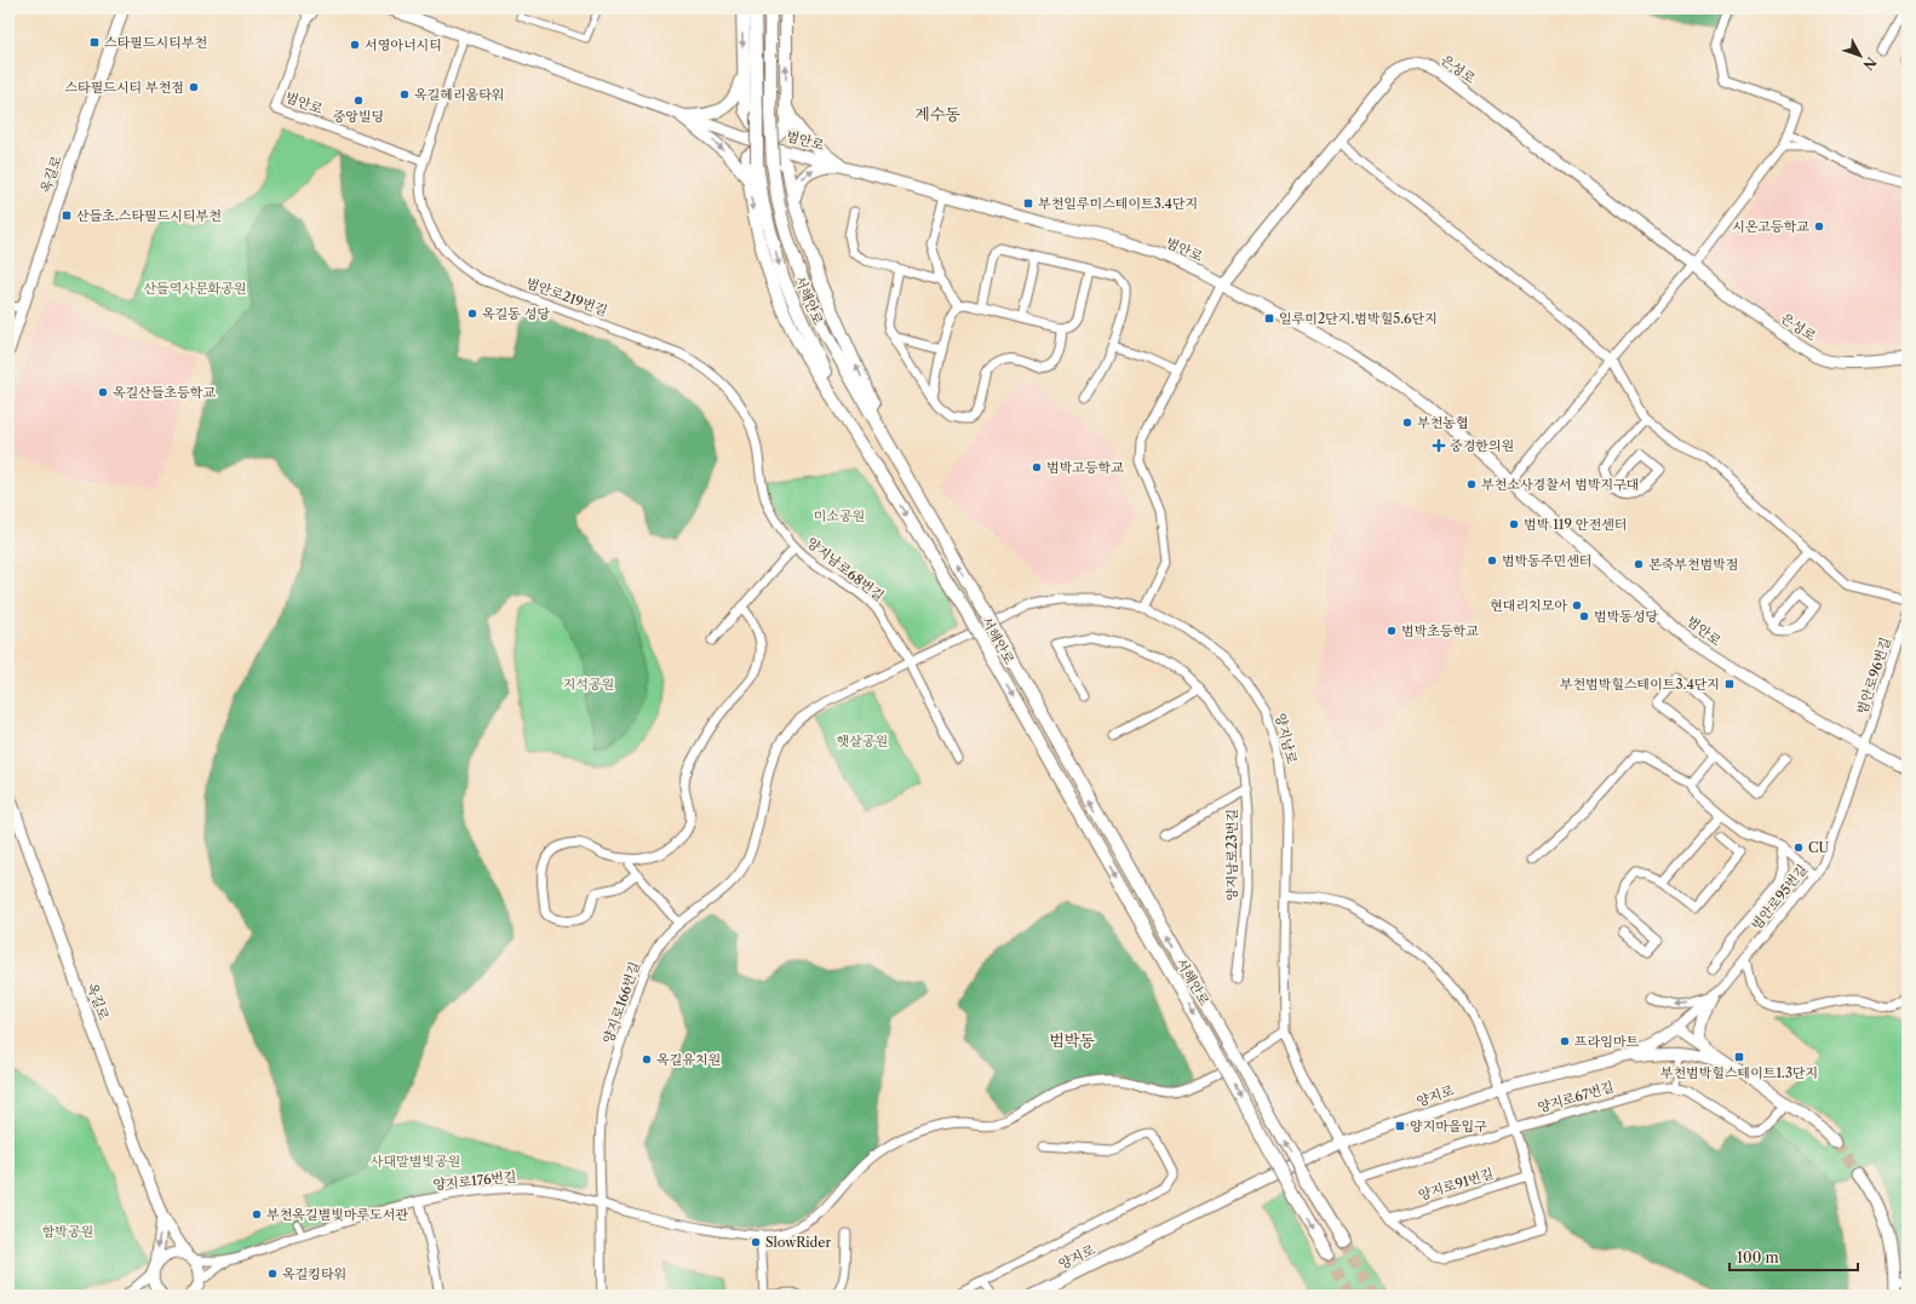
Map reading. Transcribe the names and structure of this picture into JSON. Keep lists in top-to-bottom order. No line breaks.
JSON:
{"streets":{"main road":["서해안로"],"street":["은성로","범안로","옥길로","범안로219번길","양지남로68번길","범안로96번길","양지남로","양지남로23번길","범안로95번길","양지로166번길","양지로","양지로67번길","양지로176번길","양지로91번길"]},"crossings":[["은성로","범안로"],["범안로","범안로219번길"],["범안로","범안로96번길"],["범안로","범안로95번길"],["범안로219번길","양지남로68번길"],["양지남로68번길","양지남로"],["양지남로68번길","양지로166번길"],["범안로96번길","범안로95번길"],["양지남로","양지로166번길"],["양지남로","양지로"],["양지남로","양지로67번길"],["양지남로","양지로176번길"],["양지남로","양지로91번길"],["범안로95번길","양지로"],["양지로166번길","양지로176번길"]],"districts":["계수동","범박동"],"parks":["산들역사문화공원","미소공원","지석공원","햇살공원","사태말별빛공원","함박공원"],"places":{"transit":["스타필드시티부천","부천일루미스테이트3.4단지","산들초.스타필드시티부천","일루미2단지.범박힐5.6단지","부천범박힐스테이트3.4단지","부천범박힐스테이트1.3단지","양지마을입구"],"other":["서영아너시티","스타필드시티 부천점","옥길헤리움타워","중앙빌딩","시온고등학교","옥길동 성당","옥길산들초등학교","부천농협","범박고등학교","부천소사경찰서 범박지구대","범박 119 안전센터","범박동주민센터","본죽부천범박점","현대리치모아","범박동성당","범박초등학교","CU","프라임마트","옥길유치원","부천옥길별빛마루도서관","SlowRider","옥길킹타워"],"health":["중경한의원"]},"scale_bar":"100 m","north":"bottom right"}
